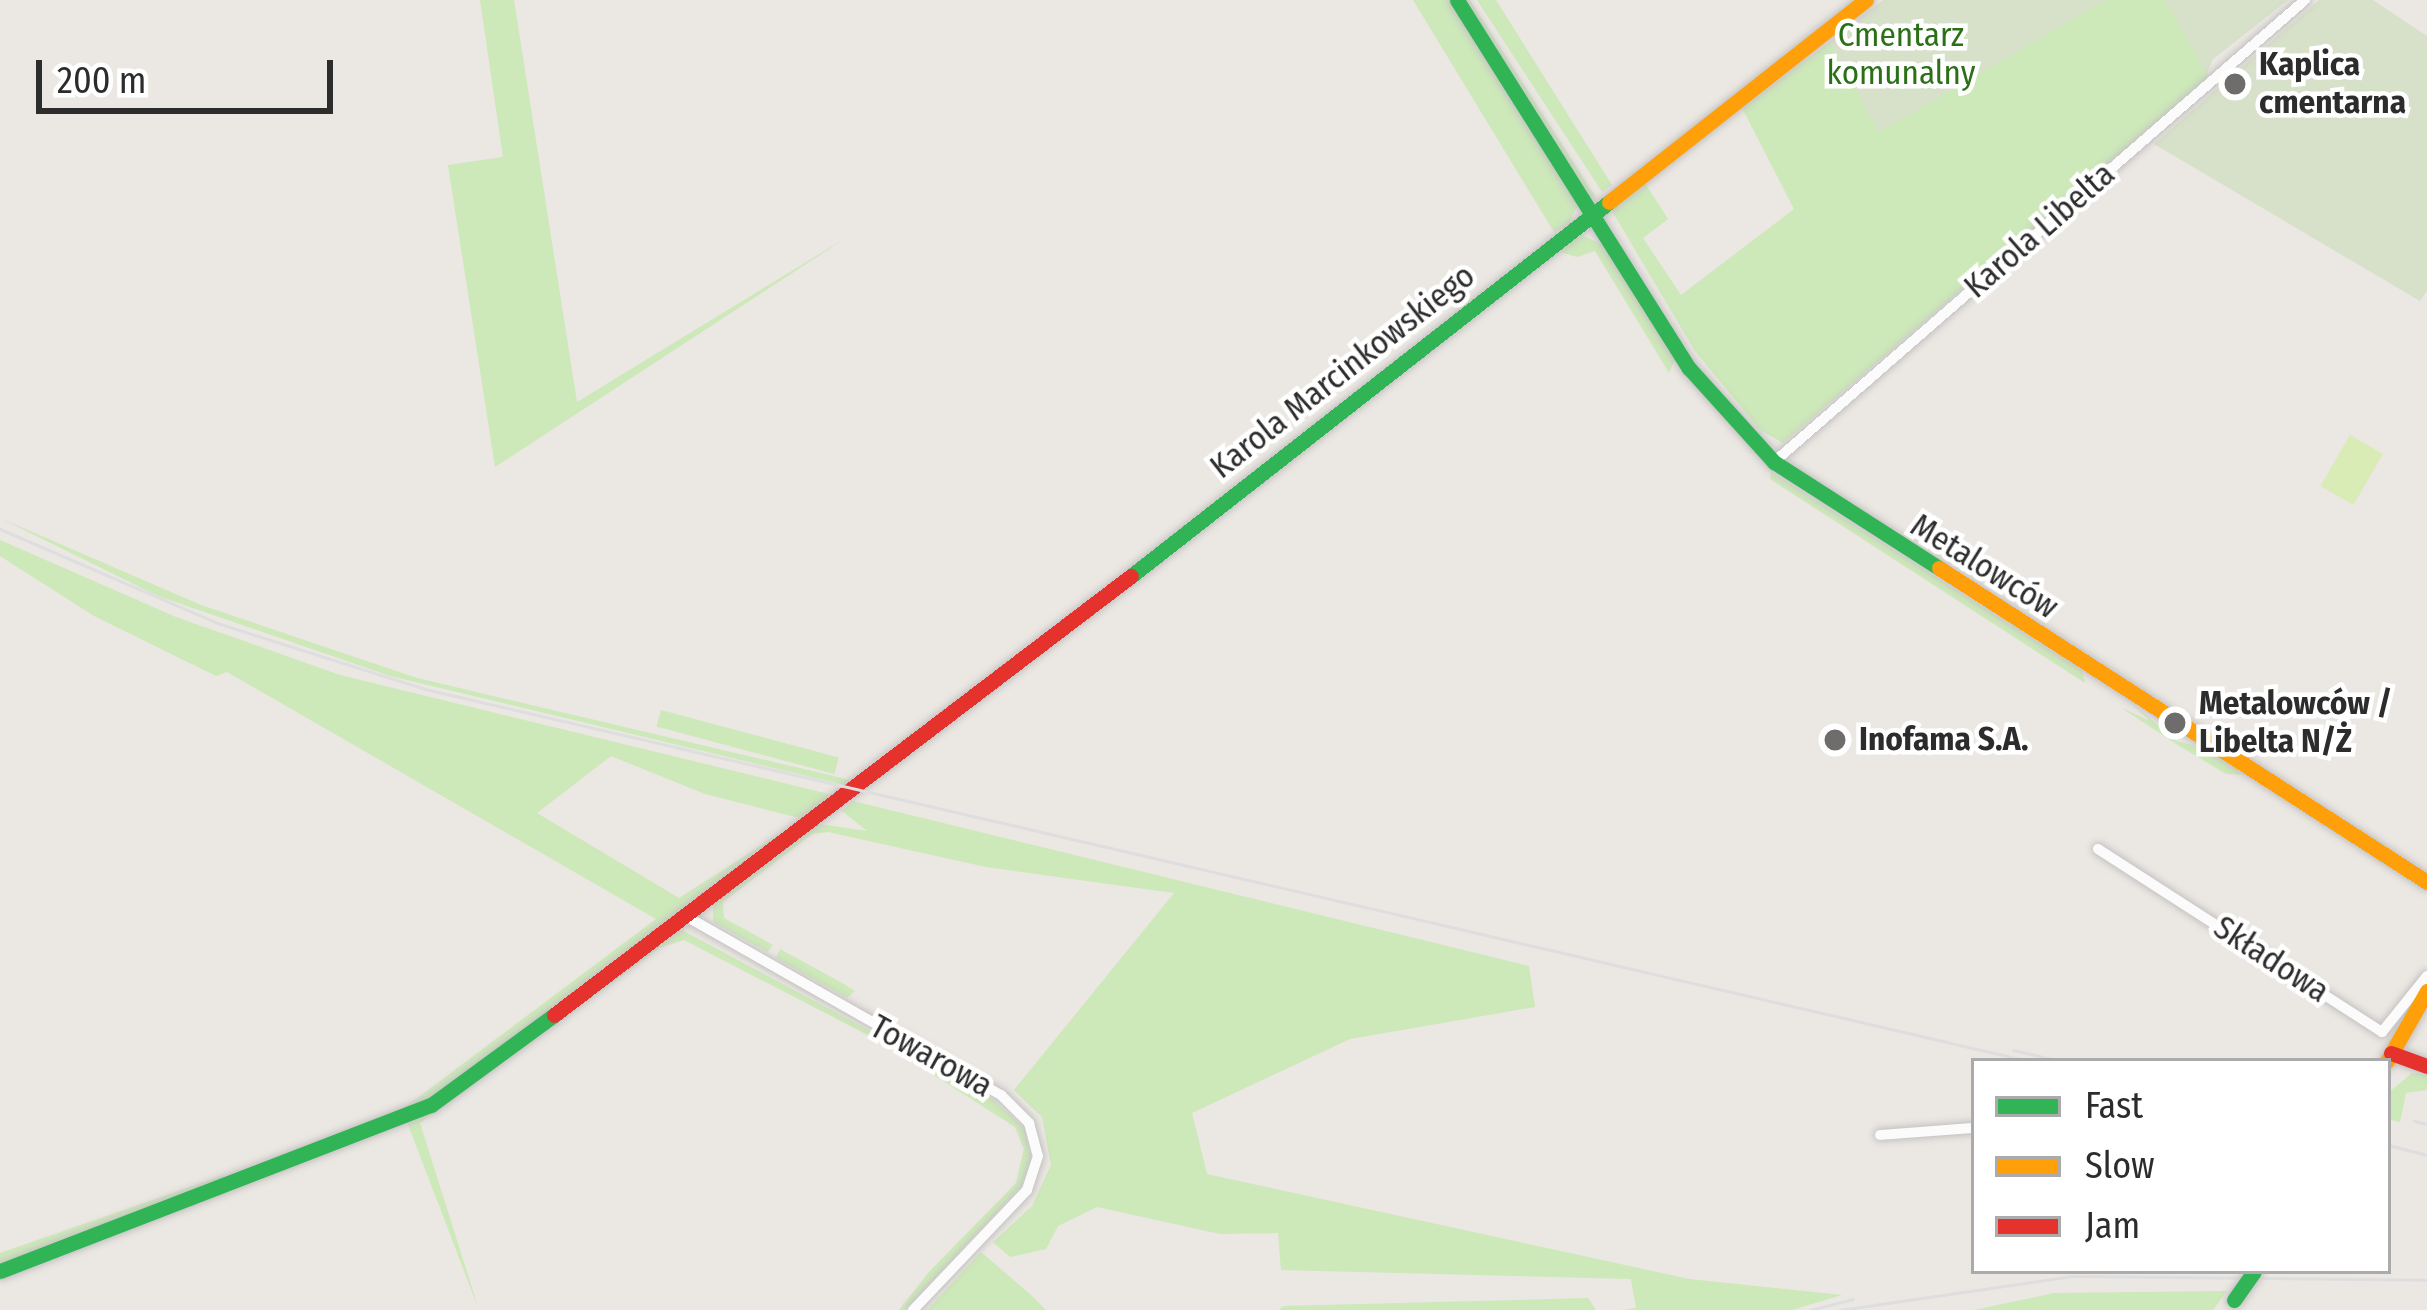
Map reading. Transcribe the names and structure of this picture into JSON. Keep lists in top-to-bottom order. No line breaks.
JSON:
{"streets":{"street":["Karola Libelta","Karola Marcinkowskiego","Metalowców","Składowa","Towarowa"]},"crossings":[["Karola Libelta","Metalowców"],["Karola Marcinkowskiego","Metalowców"],["Karola Marcinkowskiego","Towarowa"]],"parks":["Cmentarz komunalny"],"places":["Kaplica cmentarna","Metalowców / Libelta N/Ż","Inofama S.A."],"legend":["Fast","Slow","Jam"],"scale_bar":"200 m"}
